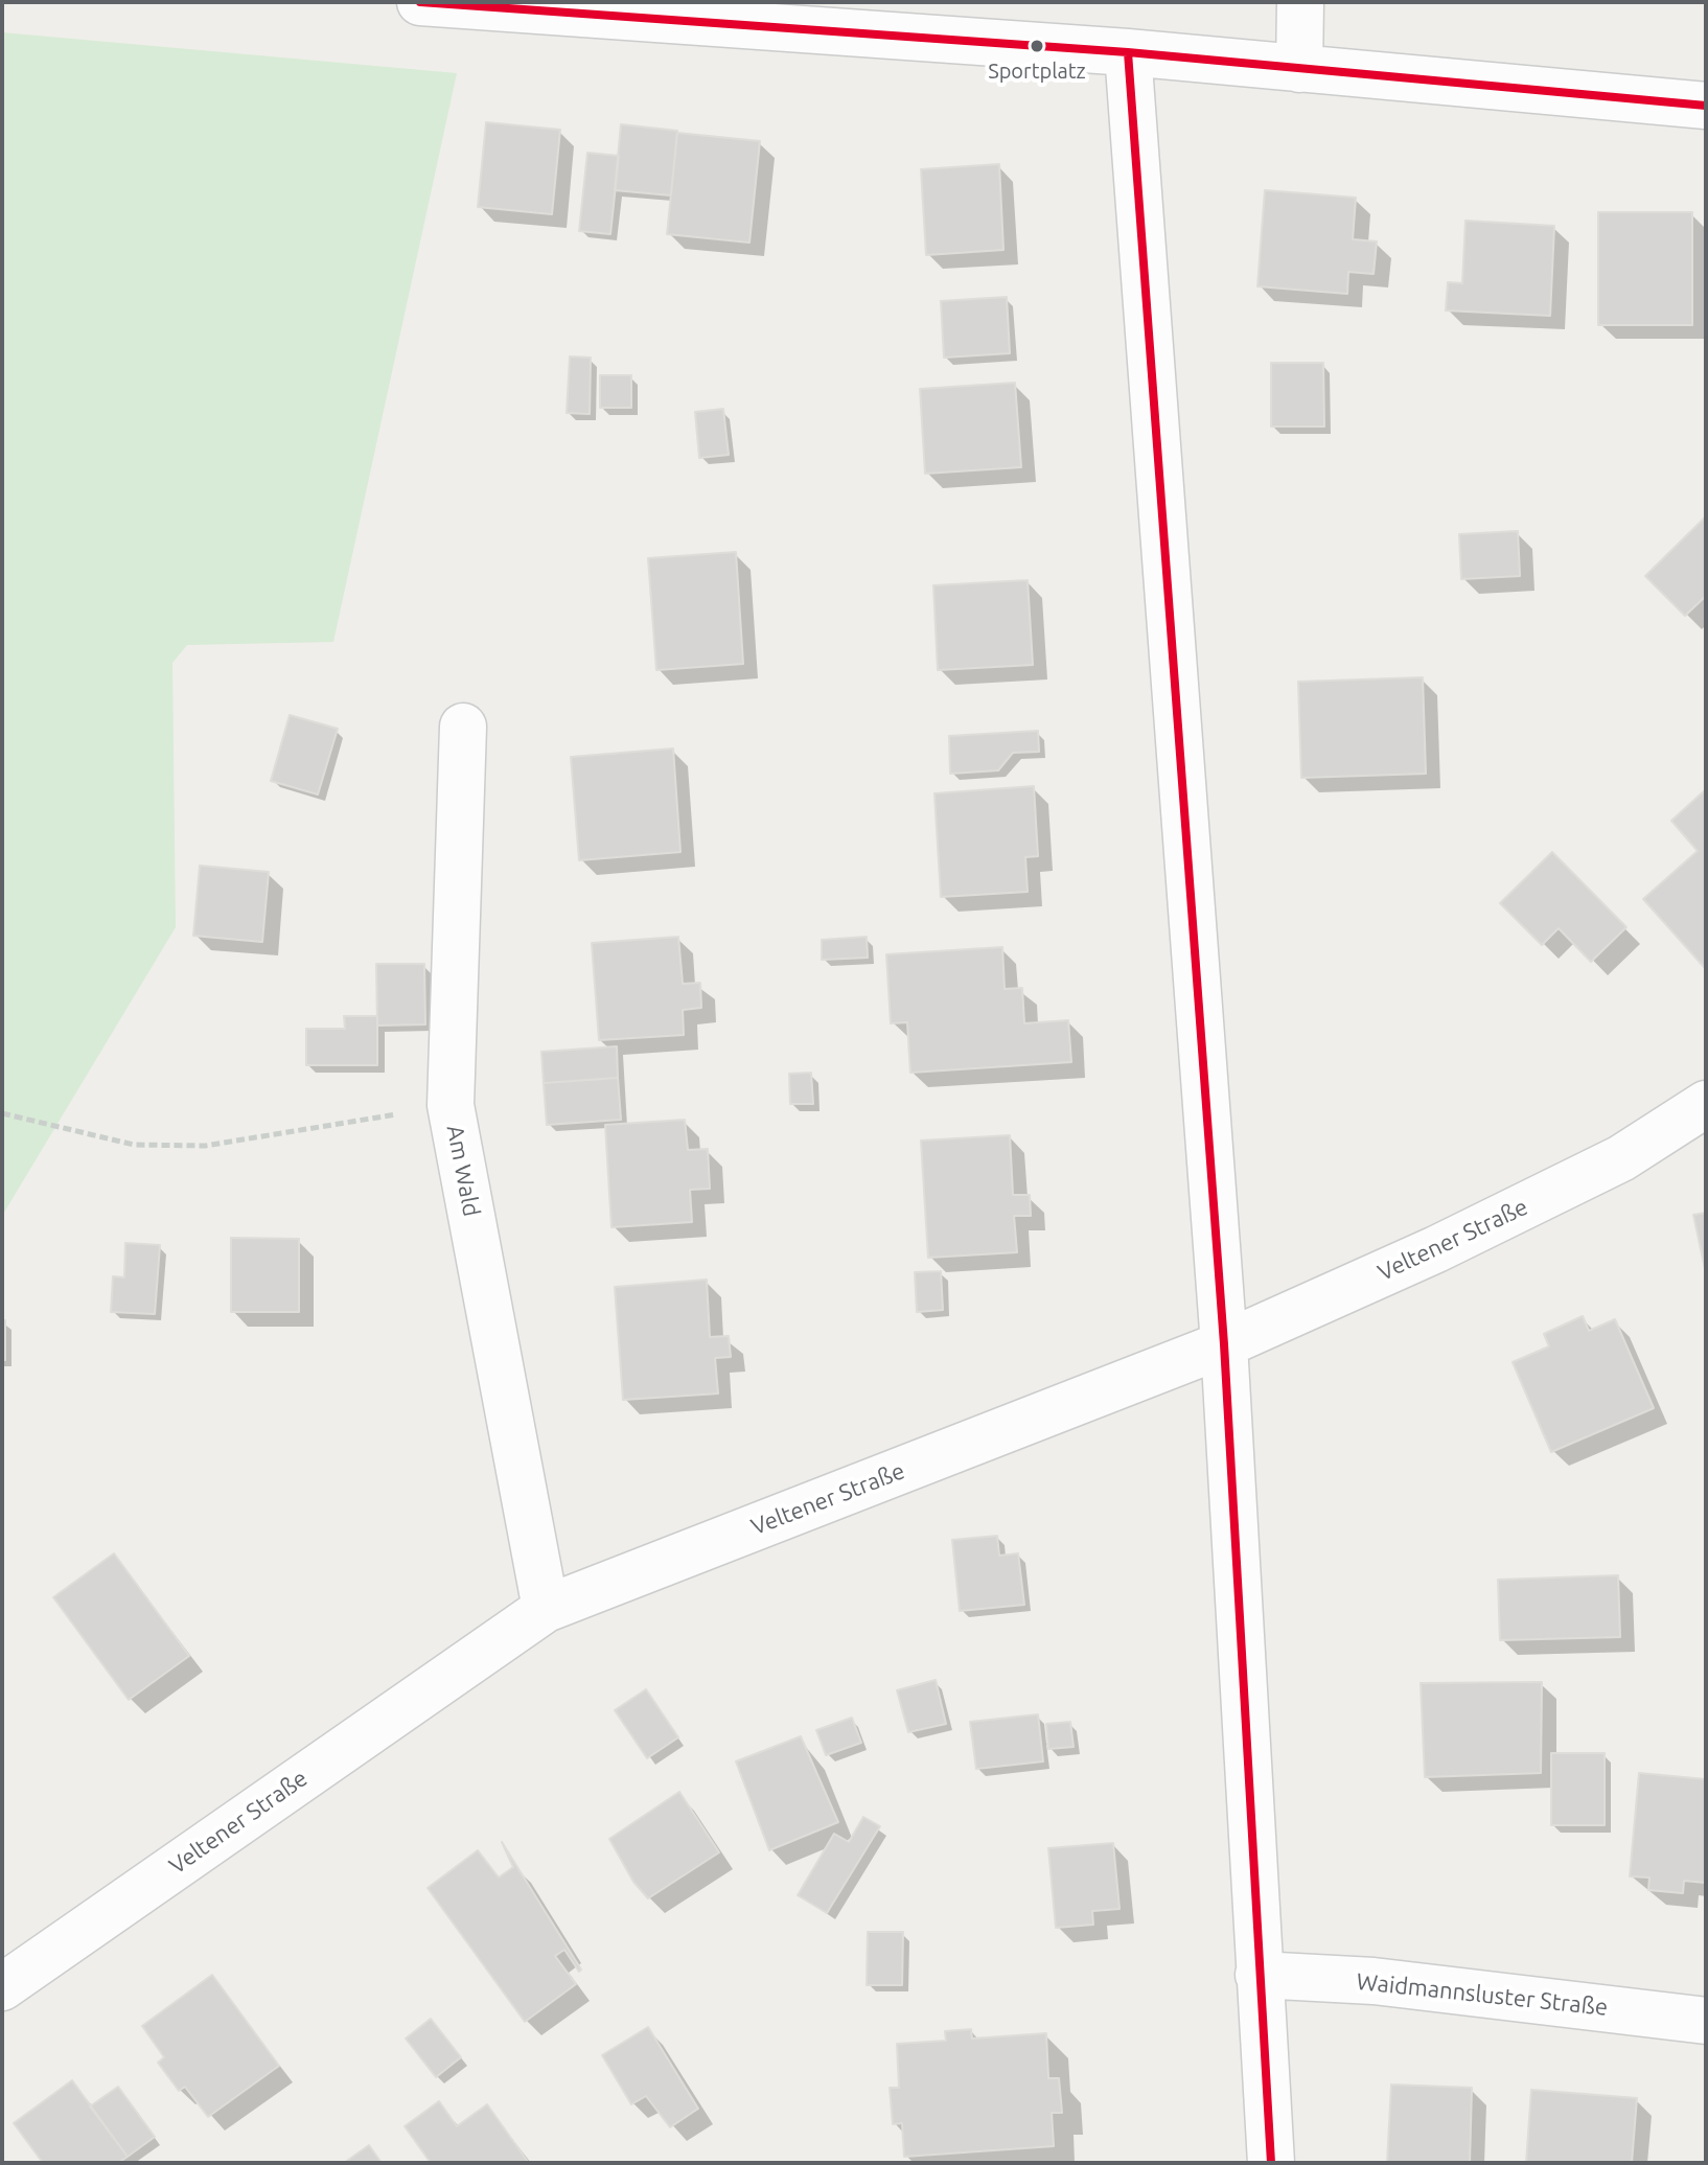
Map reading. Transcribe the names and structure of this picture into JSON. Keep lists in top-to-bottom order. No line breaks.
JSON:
{"streets":{"street":["Am Wald","Veltener Straße","Waidmannsluster Straße"]},"crossings":[["Am Wald","Veltener Straße"]],"places":["Sportplatz"]}
